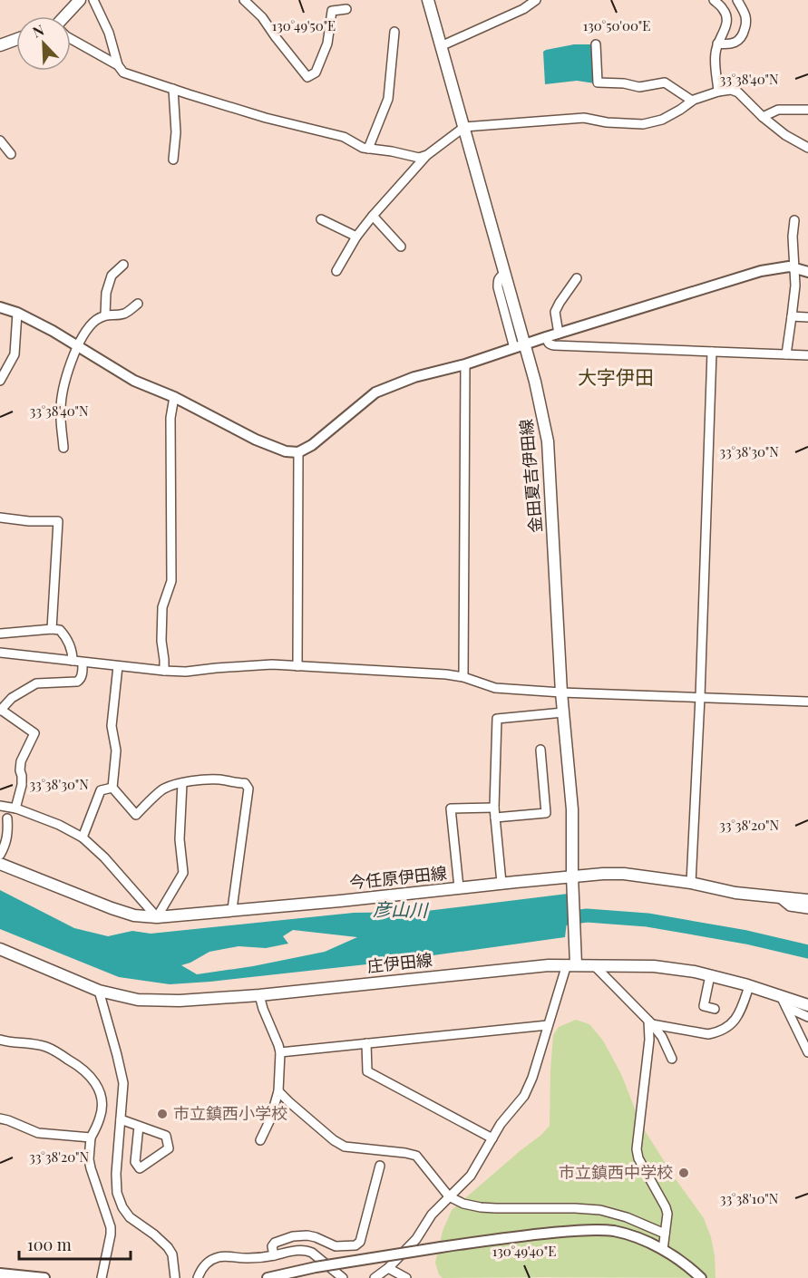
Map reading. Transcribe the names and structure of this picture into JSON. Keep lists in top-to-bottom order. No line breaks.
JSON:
{"streets":{"main road":["金田夏吉伊田線","今任原伊田線","庄伊田線"]},"crossings":[["金田夏吉伊田線","今任原伊田線"],["金田夏吉伊田線","庄伊田線"]],"districts":["大字伊田"],"water":["彦山川"],"places":["市立鎮西小学校","市立鎮西中学校"],"scale_bar":"100 m","north":"top left","coordinates":["130°49'50\"E","130°50'00\"E","33°38'40\"N","33°38'30\"N","33°38'20\"N","33°38'10\"N","130°49'40\"E"]}
